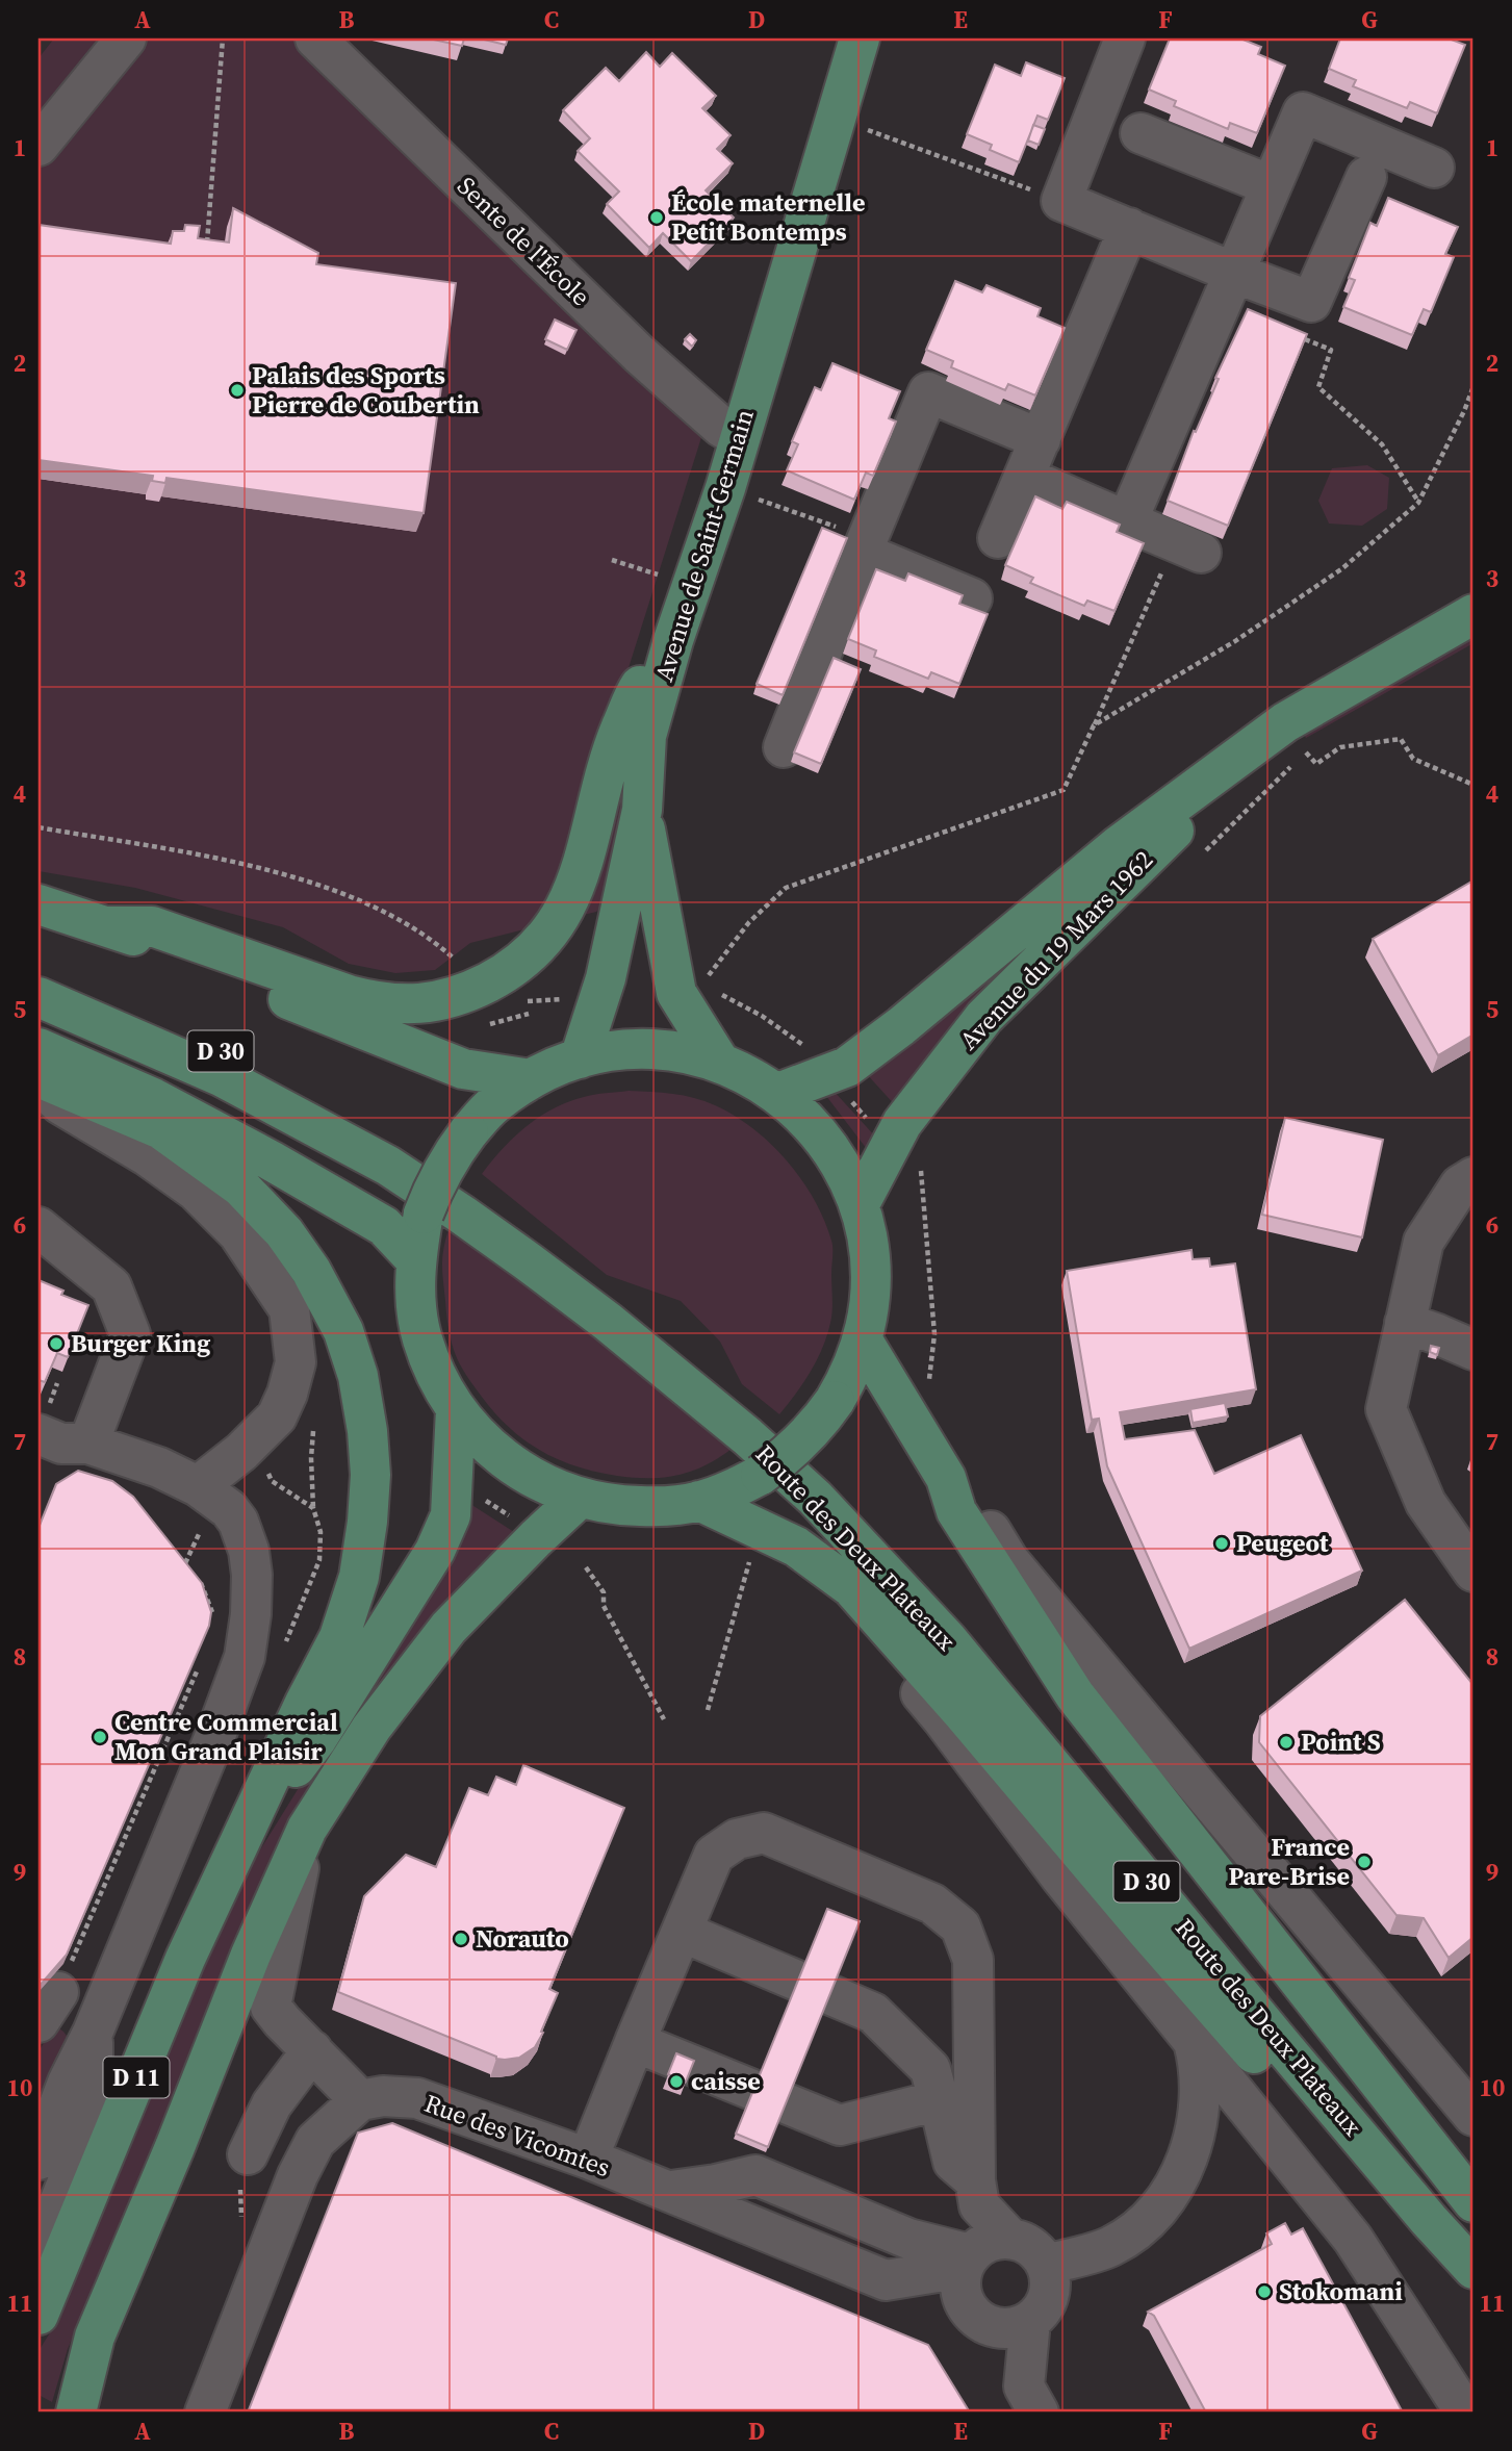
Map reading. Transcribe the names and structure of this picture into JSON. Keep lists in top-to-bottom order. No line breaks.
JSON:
{"streets":{"main road":["Avenue de Saint-Germain","Avenue du 19 Mars 1962","D 30","Route des Deux Plateaux","D 11"],"street":["Sente de l'École","Rue des Vicomtes"]},"crossings":[["Sente de l'École","Avenue de Saint-Germain"]],"places":["École maternelle Petit Bontemps","Palais des Sports Pierre de Coubertin","Burger King","Peugeot","Centre Commercial Mon Grand Plaisir","Point S","France Pare-Brise","Norauto","caisse","Stokomani"],"grid":{"columns":["A","B","C","D","E","F","G"],"rows":["1","2","3","4","5","6","7","8","9","10","11"]}}
